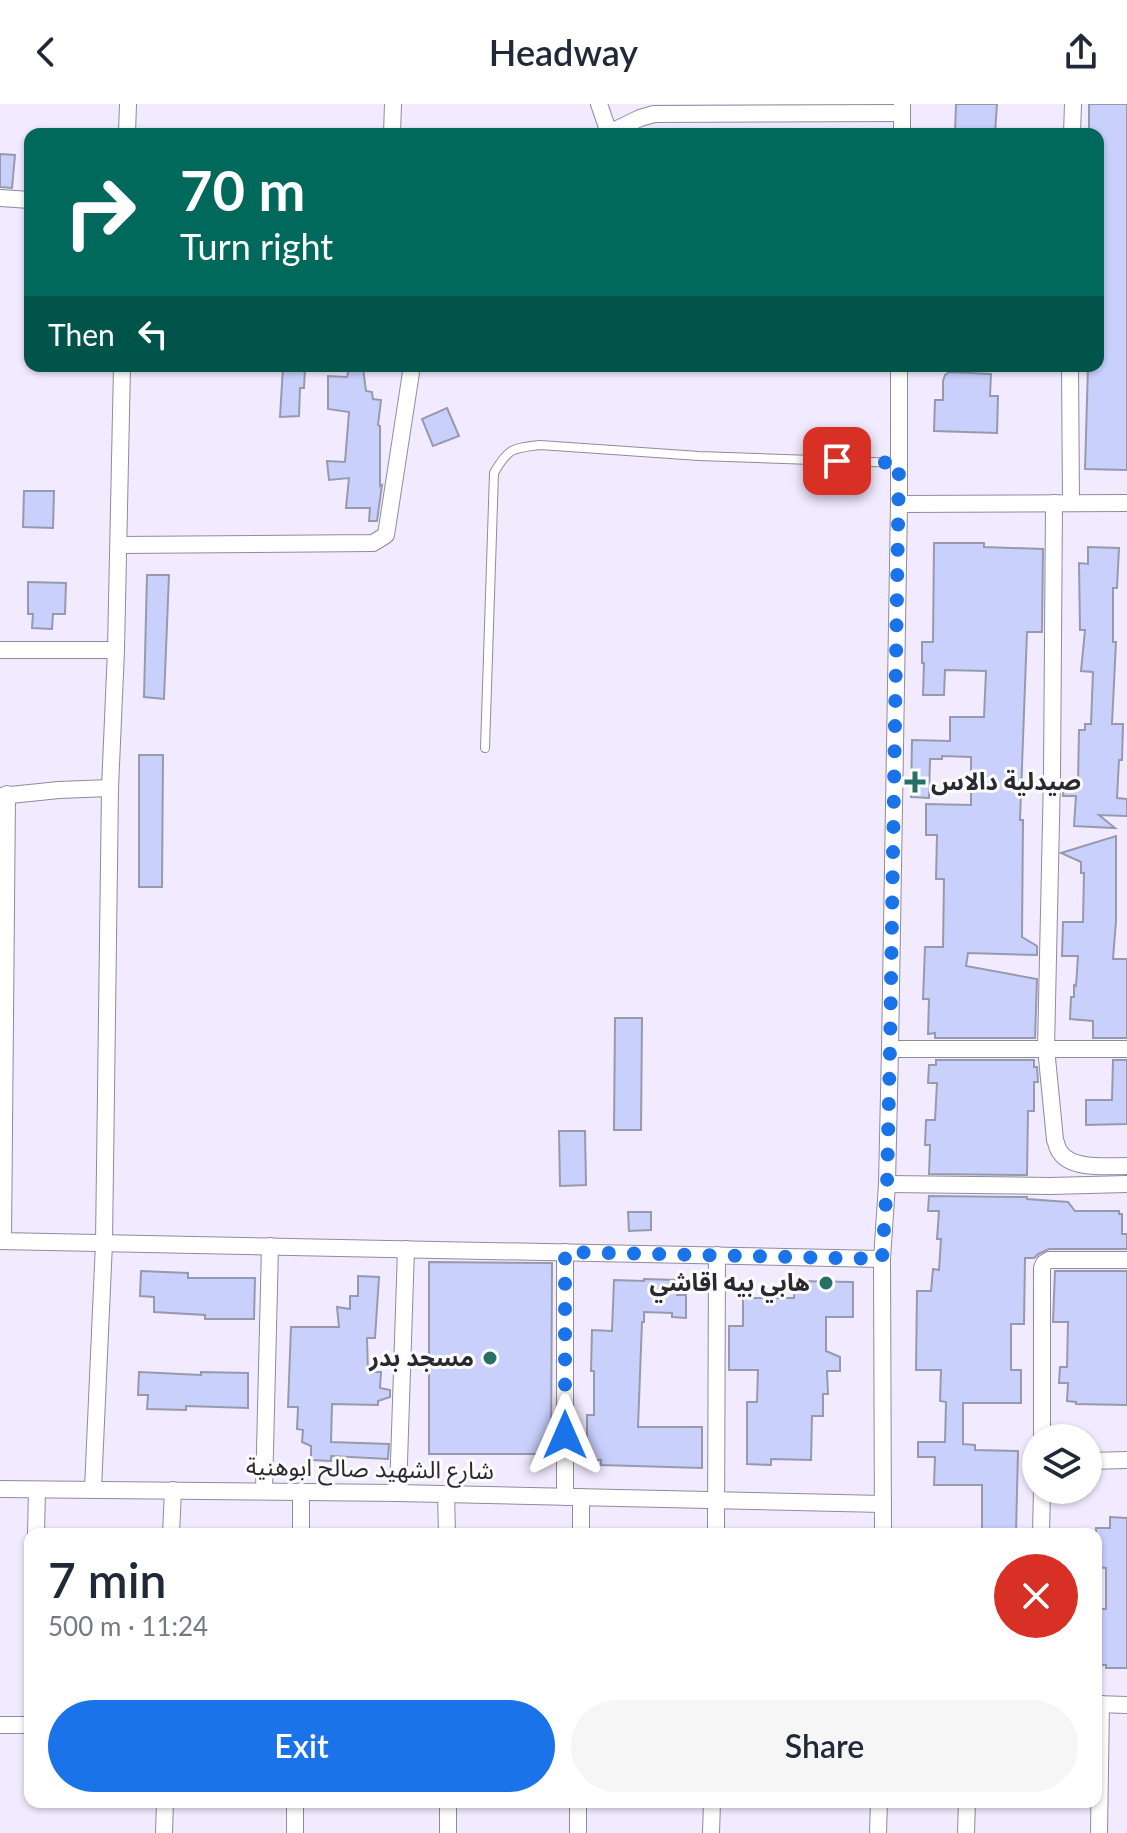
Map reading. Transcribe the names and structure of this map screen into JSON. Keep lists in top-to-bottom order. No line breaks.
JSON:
{"streets":{"street":["شارع الشهيد صالح ابوهنية"]},"places":{"health":["صيدلية دالاس"],"other":["هابي بيه اقاشي","مسجد بدر"]},"page":{"header":"Headway","turn":["70 m","Turn right"],"then":"Then","heading":["7 min","500 m · 11:24"],"buttons":["Exit","Share"]}}
